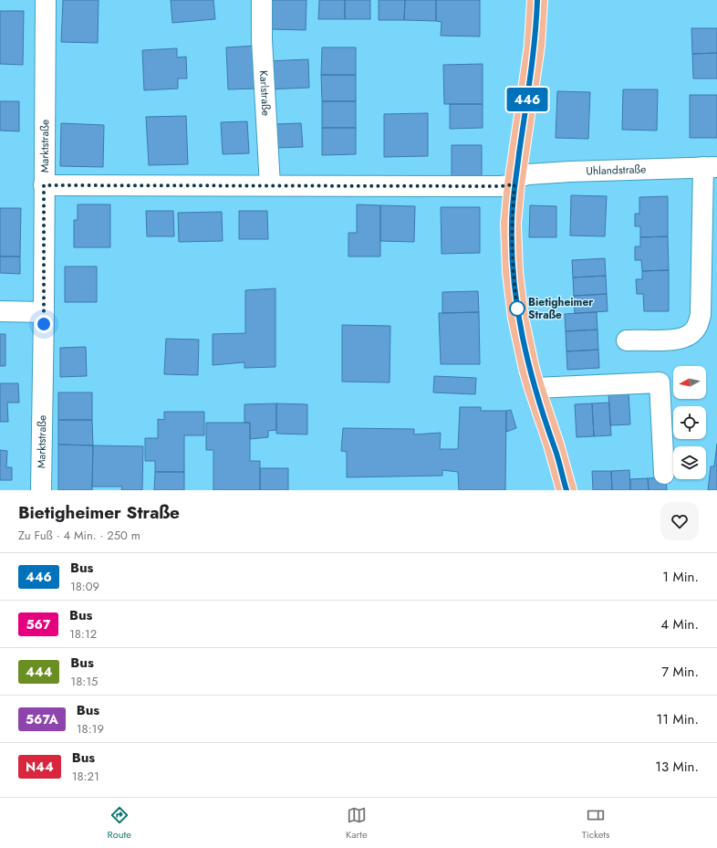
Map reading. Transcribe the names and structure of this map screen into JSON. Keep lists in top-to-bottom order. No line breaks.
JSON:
{"streets":{"street":["Karlstraße","Marktstraße","Uhlandstraße"]},"places":["Bietigheimer Straße"],"lines":["bus line 446"],"north":"left","page":{"on_map":"446","heading":["Bietigheimer Straße","Zu Fuß · 4 Min. · 250 m"],"list":[{"mark":"446","name":"Bus","note":"18:09","value":"1 Min."},{"mark":"567","name":"Bus","note":"18:12","value":"4 Min."},{"mark":"444","name":"Bus","note":"18:15","value":"7 Min."},{"mark":"567A","name":"Bus","note":"18:19","value":"11 Min."},{"mark":"N44","name":"Bus","note":"18:21","value":"13 Min."}],"tabs":["Route","Karte","Tickets"]}}
